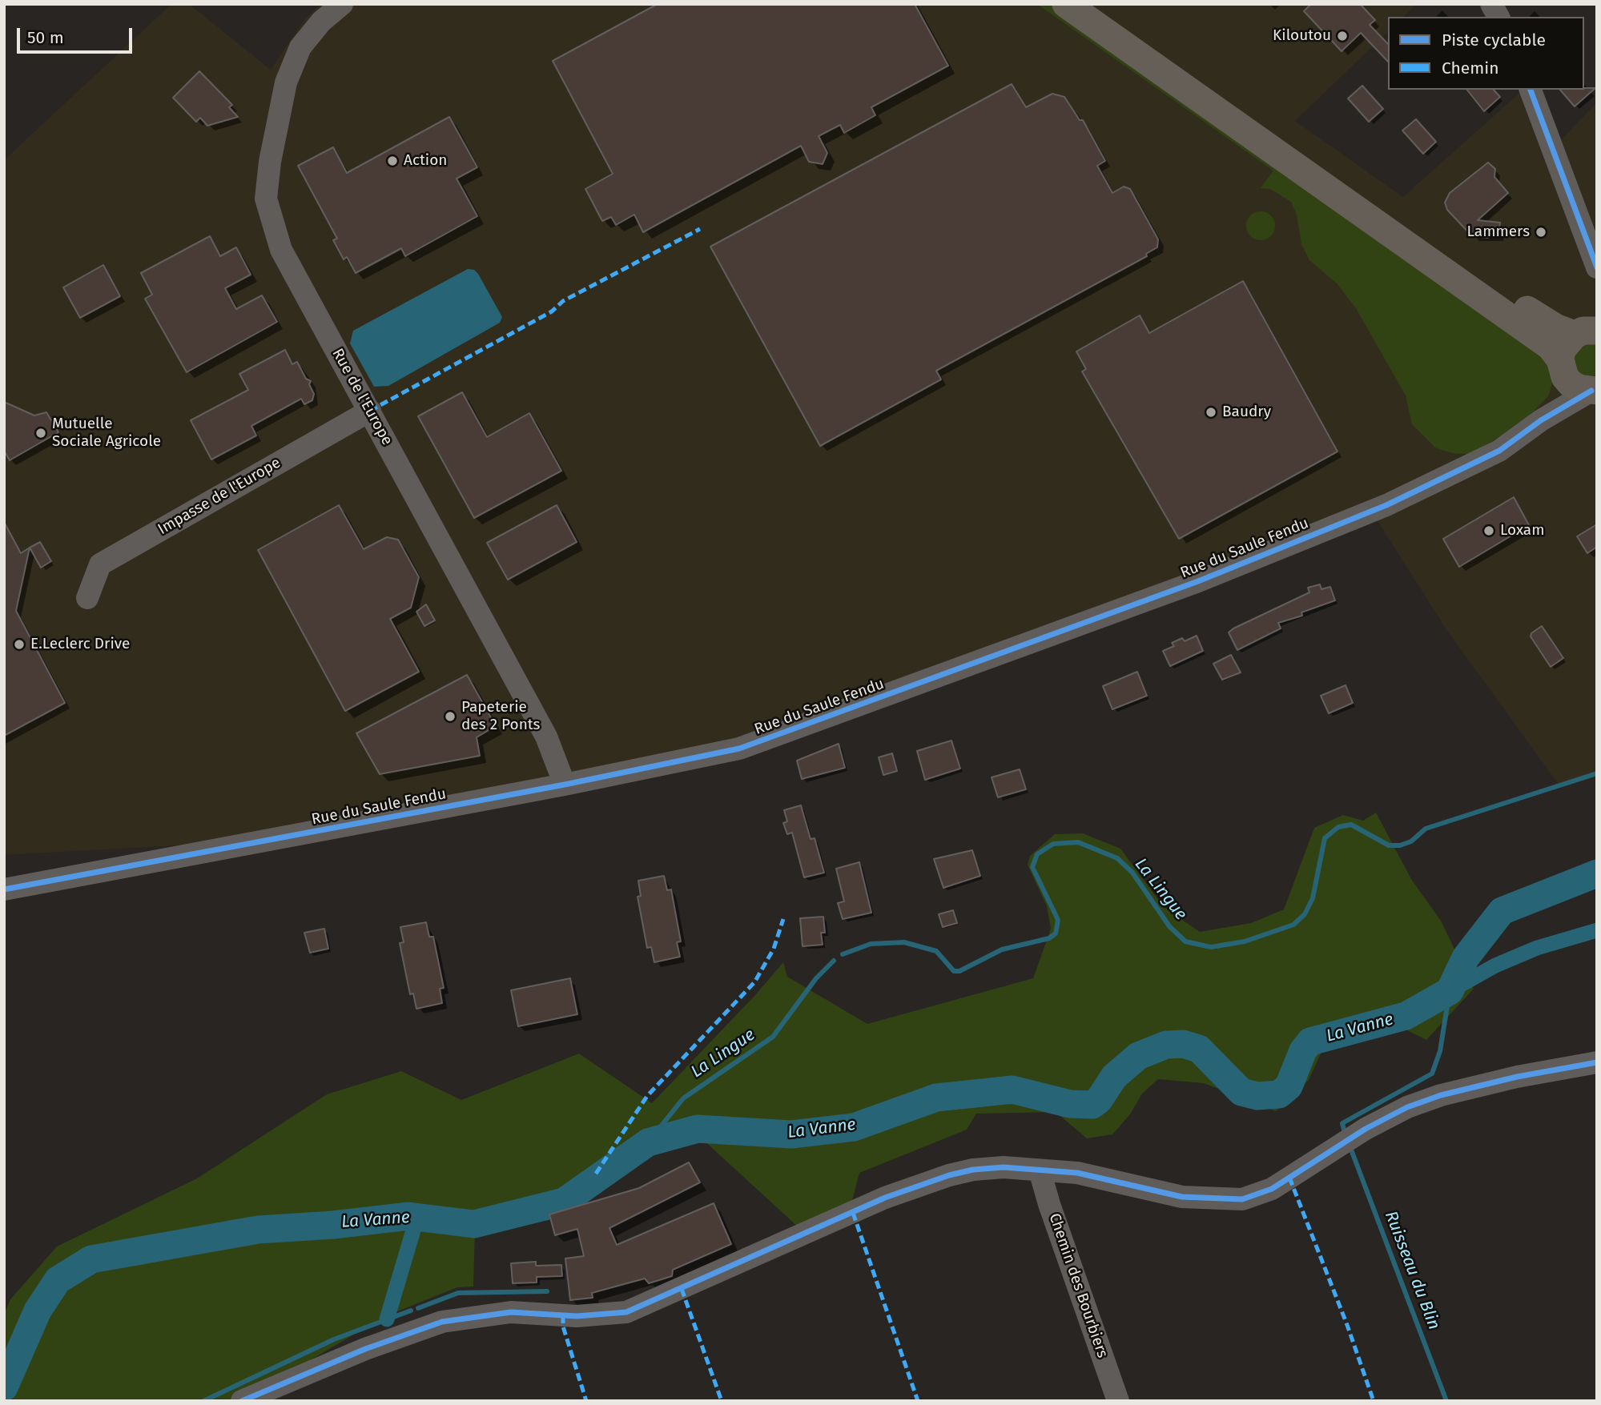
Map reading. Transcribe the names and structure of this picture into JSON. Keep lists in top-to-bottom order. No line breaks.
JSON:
{"streets":{"street":["Rue de l'Europe","Impasse de l'Europe","Rue du Saule Fendu","Chemin des Bourbiers"]},"crossings":[["Rue de l'Europe","Impasse de l'Europe"],["Rue de l'Europe","Rue du Saule Fendu"]],"water":["La Lingue","La Vanne","Ruisseau du Blin"],"places":["Kiloutou","Action","Lammers","Baudry","Mutuelle Sociale Agricole","Loxam","E.Leclerc Drive","Papeterie des 2 Ponts"],"legend":["Piste cyclable","Chemin"],"scale_bar":"50 m"}
